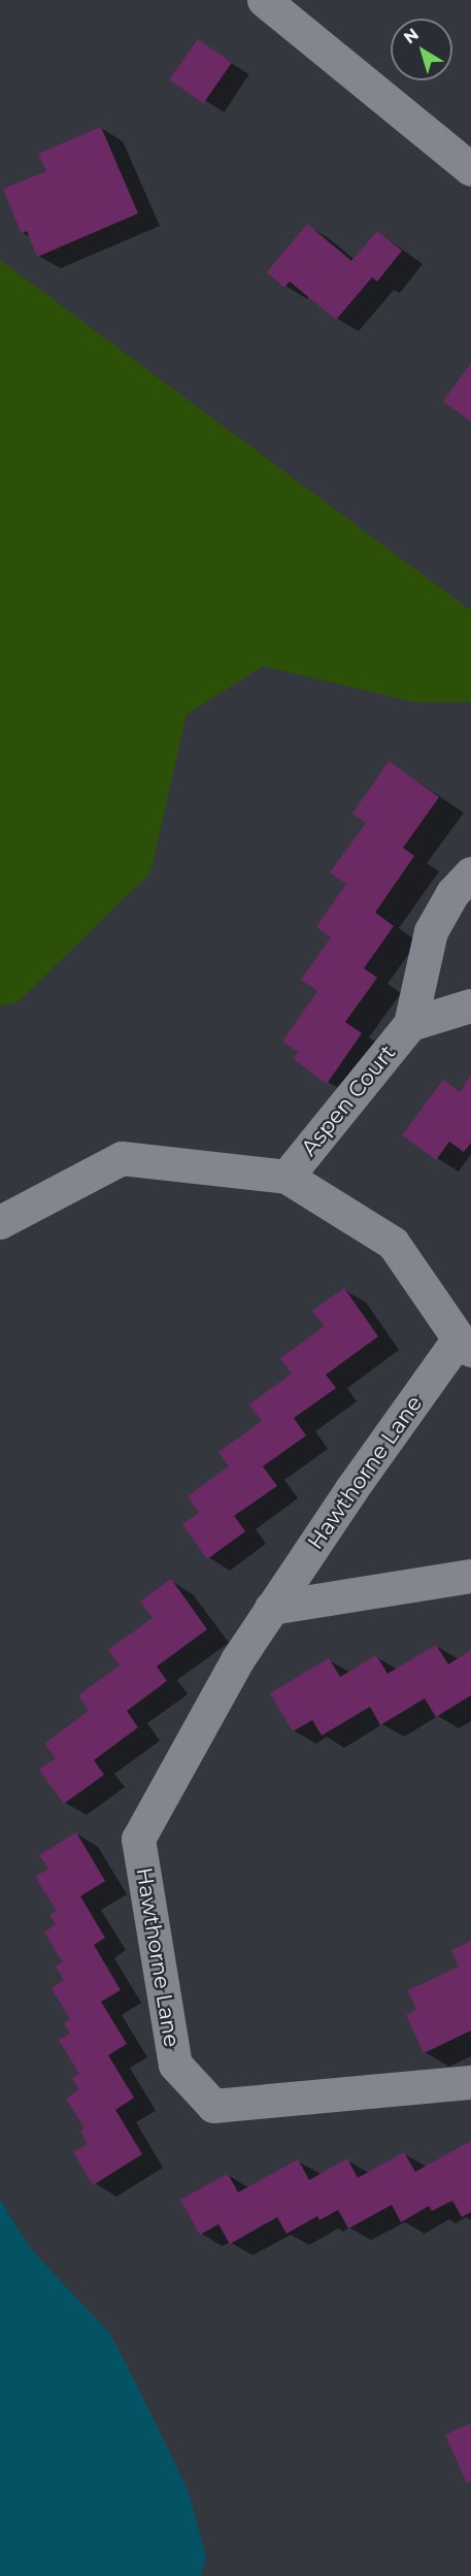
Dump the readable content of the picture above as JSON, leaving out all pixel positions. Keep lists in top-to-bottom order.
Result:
{
  "streets": {
    "street": ["Aspen Court", "Hawthorne Lane"]
  },
  "north": "top left"
}
